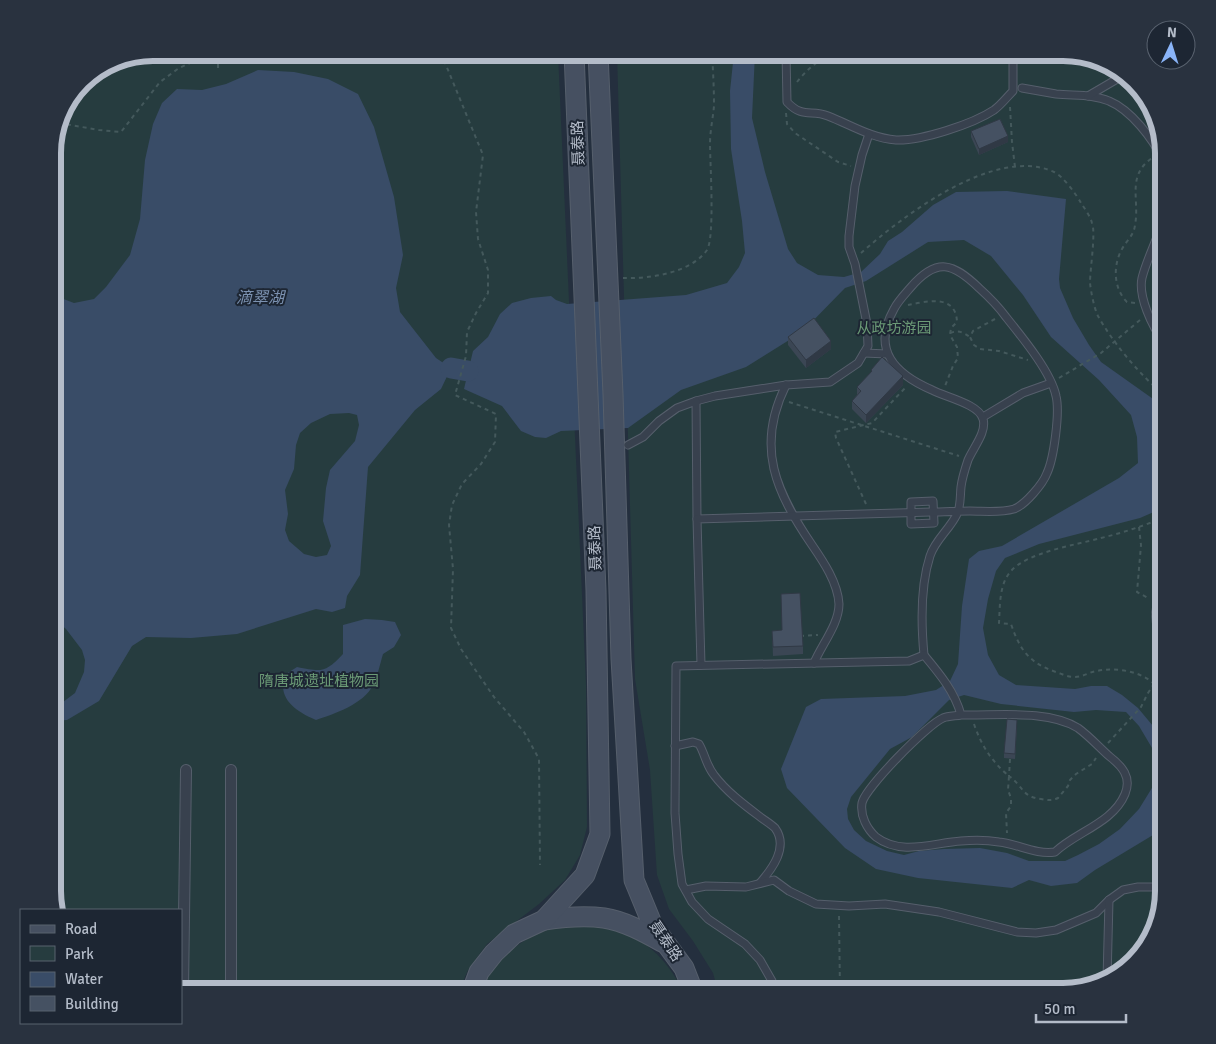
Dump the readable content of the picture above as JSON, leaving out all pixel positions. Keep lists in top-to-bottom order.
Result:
{
  "streets": {
    "main road": ["聂泰路"]
  },
  "water": ["滴翠湖"],
  "parks": ["从政坊游园", "隋唐城遗址植物园"],
  "legend": [
    "Road",
    "Park",
    "Water",
    "Building"
  ],
  "scale_bar": "50 m",
  "north": "top"
}
